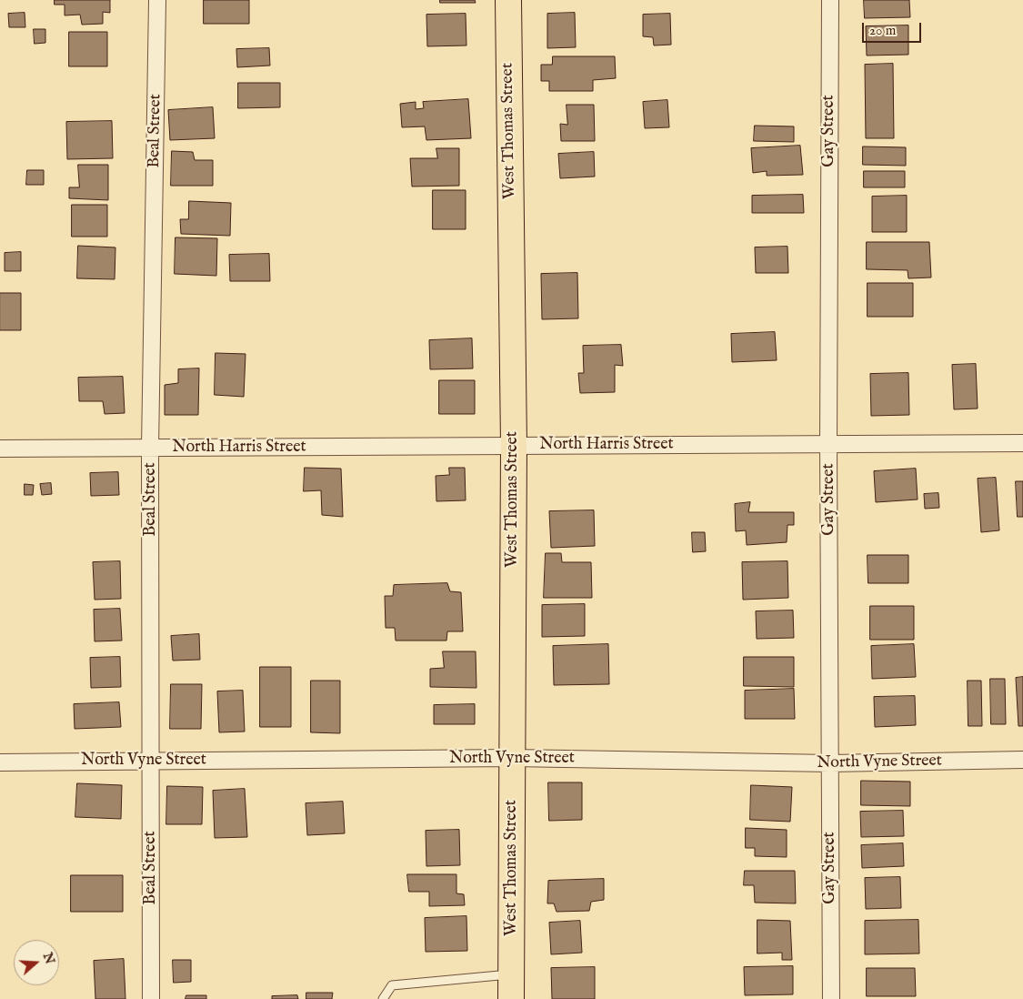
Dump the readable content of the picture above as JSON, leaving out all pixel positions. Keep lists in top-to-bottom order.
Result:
{
  "streets": {
    "main road": ["West Thomas Street"],
    "street": [
      "Beal Street",
      "Gay Street",
      "North Harris Street",
      "North Vyne Street"
    ]
  },
  "crossings": [
    ["Beal Street", "North Harris Street"],
    ["Beal Street", "North Vyne Street"],
    ["West Thomas Street", "North Harris Street"],
    ["West Thomas Street", "North Vyne Street"],
    ["Gay Street", "North Harris Street"],
    ["Gay Street", "North Vyne Street"]
  ],
  "scale_bar": "20 m",
  "north": "right"
}
